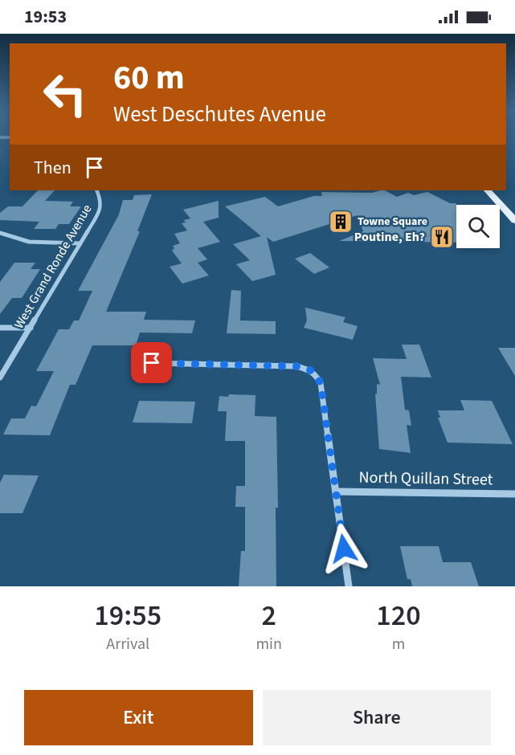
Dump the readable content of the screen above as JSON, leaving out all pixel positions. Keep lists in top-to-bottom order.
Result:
{
  "streets": {
    "street": ["West Grand Ronde Avenue", "North Quillan Street"]
  },
  "places": {
    "building": ["Towne Square"],
    "restaurant": ["Poutine, Eh?"]
  },
  "page": {
    "status": "19:53",
    "turn": ["60 m", "West Deschutes Avenue"],
    "then": "Then",
    "eta": [
      "19:55",
      "Arrival",
      "2",
      "min",
      "120",
      "m"
    ],
    "buttons": ["Exit", "Share"]
  }
}
